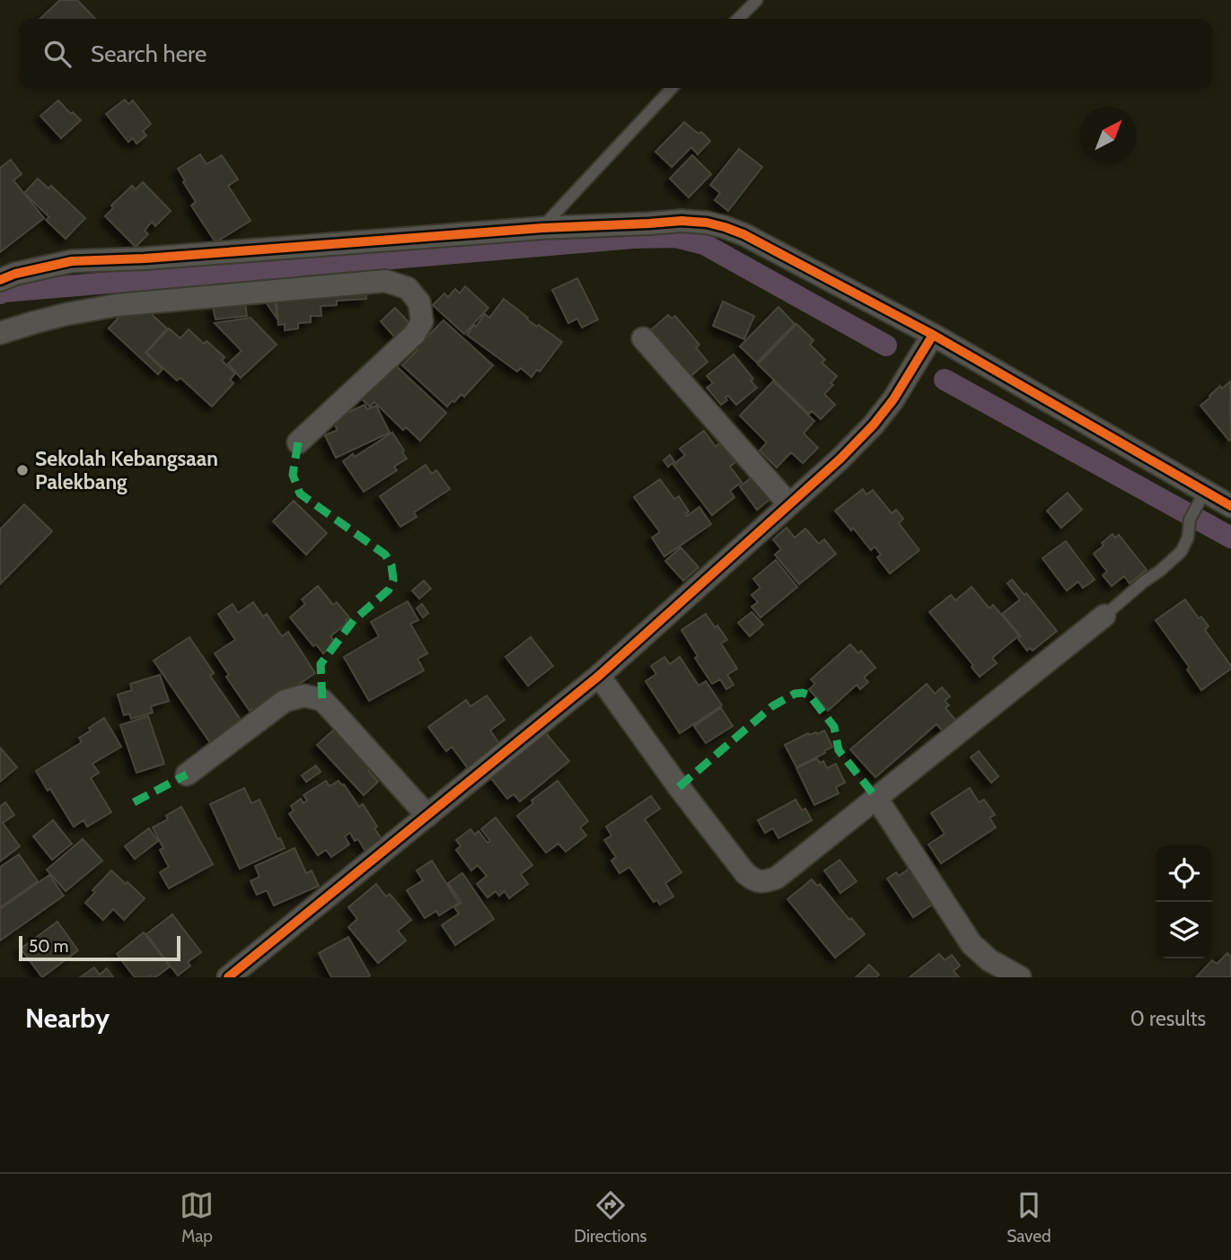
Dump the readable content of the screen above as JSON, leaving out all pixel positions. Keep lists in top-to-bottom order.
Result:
{
  "places": ["Sekolah Kebangsaan Palekbang"],
  "scale_bar": "50 m",
  "north": "top right",
  "page": {
    "search": "Search here",
    "scale": "50 m",
    "heading": ["Nearby", "0 results"],
    "nav": ["Map", "Directions", "Saved"]
  }
}
